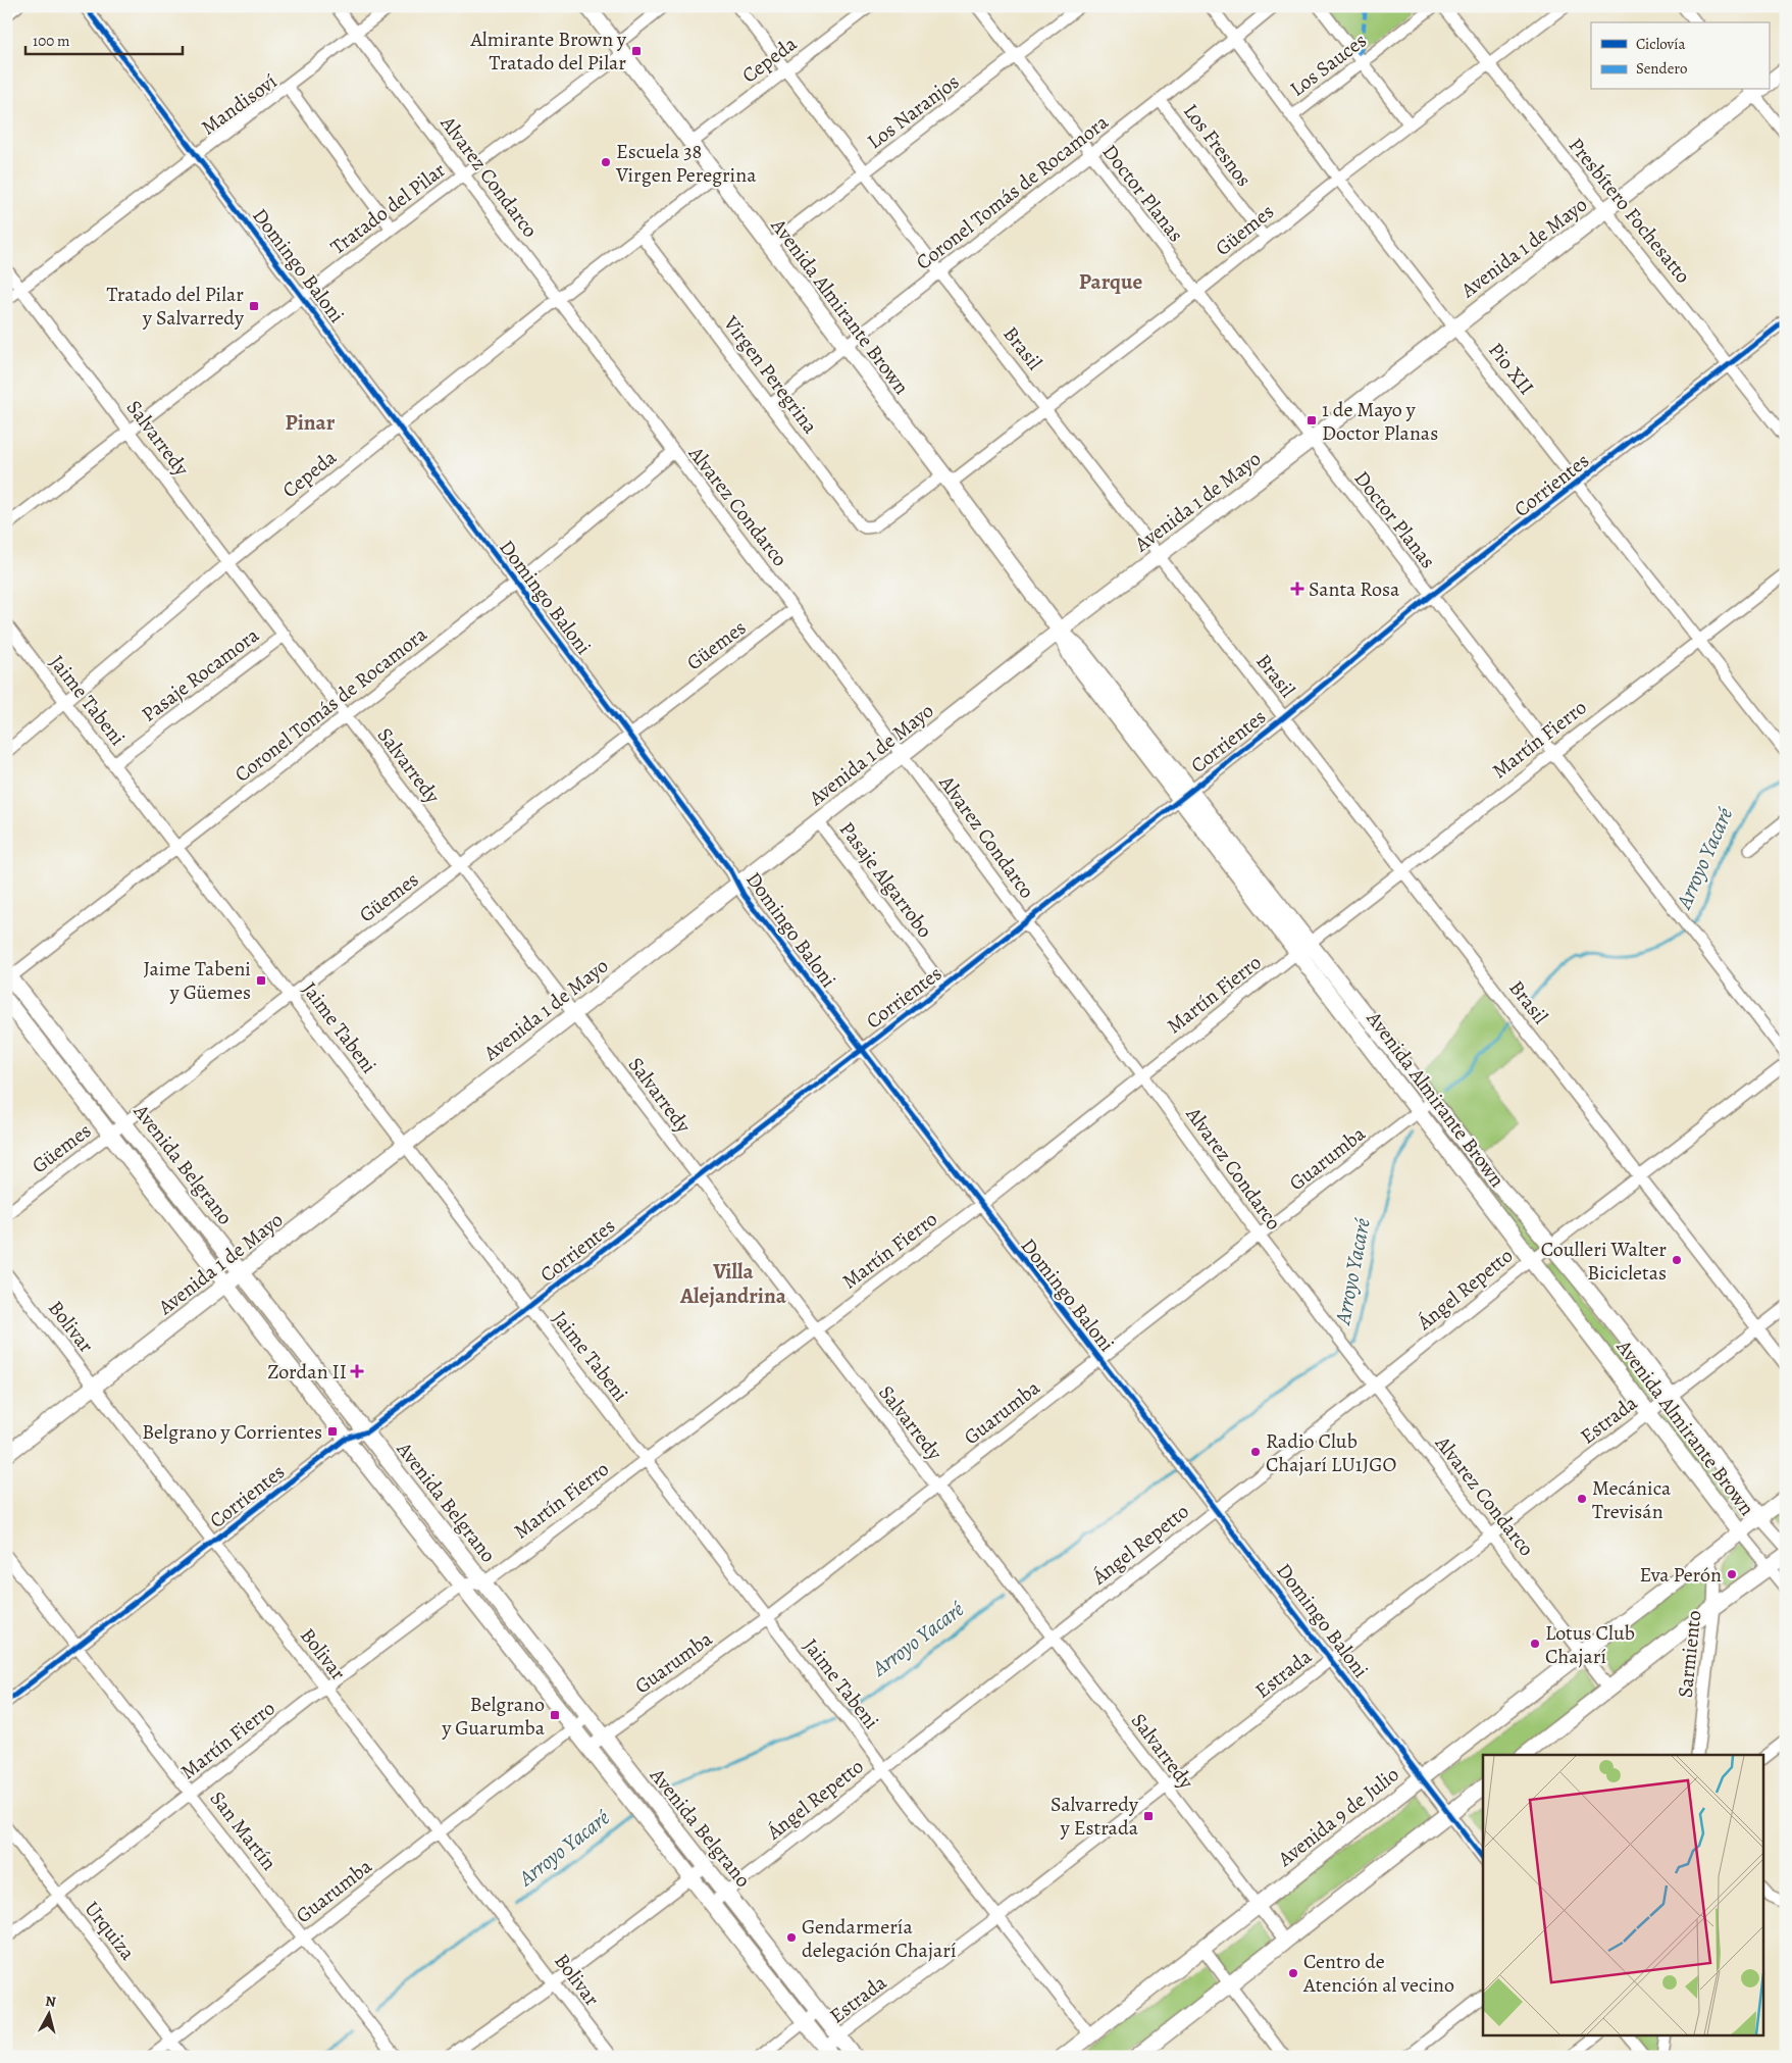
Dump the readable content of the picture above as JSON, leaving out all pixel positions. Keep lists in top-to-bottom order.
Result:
{
  "streets": {
    "main road": [
      "Avenida 1 de Mayo",
      "Avenida Almirante Brown",
      "Avenida Belgrano",
      "Avenida 9 de Julio"
    ],
    "street": [
      "Cepeda",
      "Los Sauces",
      "Mandisoví",
      "Los Naranjos",
      "Los Fresnos",
      "Alvarez Condarco",
      "Coronel Tomás de Rocamora",
      "Doctor Planas",
      "Tratado del Pilar",
      "Presbítero Fochesatto",
      "Güemes",
      "Domingo Baloni",
      "Brasil",
      "Pio XII",
      "Virgen Peregrina",
      "Salvarredy",
      "Corrientes",
      "Pasaje Rocamora",
      "Jaime Tabeni",
      "Martín Fierro",
      "Pasaje Algarrobo",
      "Guarumba",
      "Ángel Repetto",
      "Bolivar",
      "Estrada",
      "Sarmiento",
      "San Martín",
      "Urquiza"
    ]
  },
  "crossings": [
    ["Cepeda", "Alvarez Condarco"],
    ["Cepeda", "Domingo Baloni"],
    ["Cepeda", "Avenida Almirante Brown"],
    ["Cepeda", "Brasil"],
    ["Cepeda", "Virgen Peregrina"],
    ["Cepeda", "Salvarredy"],
    ["Cepeda", "Jaime Tabeni"],
    ["Los Sauces", "Pio XII"],
    ["Mandisoví", "Alvarez Condarco"],
    ["Mandisoví", "Domingo Baloni"],
    ["Mandisoví", "Salvarredy"],
    ["Los Naranjos", "Doctor Planas"],
    ["Los Naranjos", "Avenida Almirante Brown"],
    ["Los Naranjos", "Brasil"],
    ["Los Fresnos", "Coronel Tomás de Rocamora"],
    ["Los Fresnos", "Güemes"],
    ["Alvarez Condarco", "Coronel Tomás de Rocamora"],
    ["Alvarez Condarco", "Tratado del Pilar"],
    ["Alvarez Condarco", "Güemes"],
    ["Alvarez Condarco", "Avenida 1 de Mayo"],
    ["Alvarez Condarco", "Corrientes"],
    ["Alvarez Condarco", "Martín Fierro"],
    ["Alvarez Condarco", "Guarumba"],
    ["Alvarez Condarco", "Ángel Repetto"],
    ["Alvarez Condarco", "Estrada"],
    ["Alvarez Condarco", "Avenida 9 de Julio"],
    ["Coronel Tomás de Rocamora", "Doctor Planas"],
    ["Coronel Tomás de Rocamora", "Domingo Baloni"],
    ["Coronel Tomás de Rocamora", "Avenida Almirante Brown"],
    ["Coronel Tomás de Rocamora", "Brasil"],
    ["Coronel Tomás de Rocamora", "Pio XII"],
    ["Coronel Tomás de Rocamora", "Virgen Peregrina"],
    ["Coronel Tomás de Rocamora", "Salvarredy"],
    ["Coronel Tomás de Rocamora", "Jaime Tabeni"],
    ["Coronel Tomás de Rocamora", "Avenida Belgrano"],
    ["Doctor Planas", "Güemes"],
    ["Doctor Planas", "Avenida 1 de Mayo"],
    ["Doctor Planas", "Corrientes"],
    ["Doctor Planas", "Martín Fierro"],
    ["Tratado del Pilar", "Domingo Baloni"],
    ["Tratado del Pilar", "Avenida Almirante Brown"],
    ["Tratado del Pilar", "Salvarredy"],
    ["Presbítero Fochesatto", "Güemes"],
    ["Presbítero Fochesatto", "Avenida 1 de Mayo"],
    ["Presbítero Fochesatto", "Corrientes"],
    ["Güemes", "Domingo Baloni"],
    ["Güemes", "Avenida Almirante Brown"],
    ["Güemes", "Brasil"],
    ["Güemes", "Pio XII"],
    ["Güemes", "Virgen Peregrina"],
    ["Güemes", "Salvarredy"],
    ["Güemes", "Jaime Tabeni"],
    ["Güemes", "Avenida Belgrano"],
    ["Avenida 1 de Mayo", "Domingo Baloni"],
    ["Avenida 1 de Mayo", "Avenida Almirante Brown"],
    ["Avenida 1 de Mayo", "Brasil"],
    ["Avenida 1 de Mayo", "Pio XII"],
    ["Avenida 1 de Mayo", "Salvarredy"],
    ["Avenida 1 de Mayo", "Jaime Tabeni"],
    ["Avenida 1 de Mayo", "Pasaje Algarrobo"],
    ["Avenida 1 de Mayo", "Avenida Belgrano"],
    ["Avenida 1 de Mayo", "Bolivar"],
    ["Domingo Baloni", "Corrientes"],
    ["Domingo Baloni", "Martín Fierro"],
    ["Domingo Baloni", "Guarumba"],
    ["Domingo Baloni", "Ángel Repetto"],
    ["Domingo Baloni", "Estrada"],
    ["Domingo Baloni", "Avenida 9 de Julio"],
    ["Avenida Almirante Brown", "Corrientes"],
    ["Avenida Almirante Brown", "Martín Fierro"],
    ["Avenida Almirante Brown", "Guarumba"],
    ["Avenida Almirante Brown", "Ángel Repetto"],
    ["Avenida Almirante Brown", "Estrada"],
    ["Avenida Almirante Brown", "Avenida 9 de Julio"],
    ["Brasil", "Corrientes"],
    ["Brasil", "Martín Fierro"],
    ["Brasil", "Ángel Repetto"],
    ["Brasil", "Estrada"],
    ["Pio XII", "Corrientes"],
    ["Pio XII", "Martín Fierro"],
    ["Salvarredy", "Corrientes"],
    ["Salvarredy", "Pasaje Rocamora"],
    ["Salvarredy", "Martín Fierro"],
    ["Salvarredy", "Guarumba"],
    ["Salvarredy", "Ángel Repetto"],
    ["Salvarredy", "Estrada"],
    ["Salvarredy", "Avenida 9 de Julio"],
    ["Corrientes", "Jaime Tabeni"],
    ["Corrientes", "Pasaje Algarrobo"],
    ["Corrientes", "Avenida Belgrano"],
    ["Corrientes", "Bolivar"],
    ["Corrientes", "San Martín"],
    ["Pasaje Rocamora", "Jaime Tabeni"],
    ["Jaime Tabeni", "Martín Fierro"],
    ["Jaime Tabeni", "Guarumba"],
    ["Jaime Tabeni", "Ángel Repetto"],
    ["Jaime Tabeni", "Estrada"],
    ["Jaime Tabeni", "Avenida 9 de Julio"],
    ["Martín Fierro", "Avenida Belgrano"],
    ["Martín Fierro", "Bolivar"],
    ["Martín Fierro", "San Martín"],
    ["Martín Fierro", "Urquiza"],
    ["Guarumba", "Avenida Belgrano"],
    ["Guarumba", "Bolivar"],
    ["Guarumba", "San Martín"],
    ["Guarumba", "Urquiza"],
    ["Avenida Belgrano", "Ángel Repetto"],
    ["Avenida Belgrano", "Estrada"],
    ["Sarmiento", "Avenida 9 de Julio"]
  ],
  "districts": ["Parque", "Pinar", "Villa Alejandrina"],
  "water": ["Arroyo Yacaré"],
  "places": {
    "transit": [
      "Almirante Brown y Tratado del Pilar",
      "Tratado del Pilar y Salvarredy",
      "1 de Mayo y Doctor Planas",
      "Jaime Tabeni y Güemes",
      "Belgrano y Corrientes",
      "Belgrano y Guarumba",
      "Salvarredy y Estrada"
    ],
    "other": [
      "Escuela 38 Virgen Peregrina",
      "Coulleri Walter Bicicletas",
      "Radio Club Chajarí LU1JGO",
      "Mecánica Trevisán",
      "Eva Perón",
      "Lotus Club Chajarí",
      "Gendarmería delegación Chajarí",
      "Centro de Atención al vecino"
    ],
    "health": ["Santa Rosa", "Zordan II"]
  },
  "legend": ["Ciclovía", "Sendero"],
  "scale_bar": "100 m",
  "north": "top"
}
